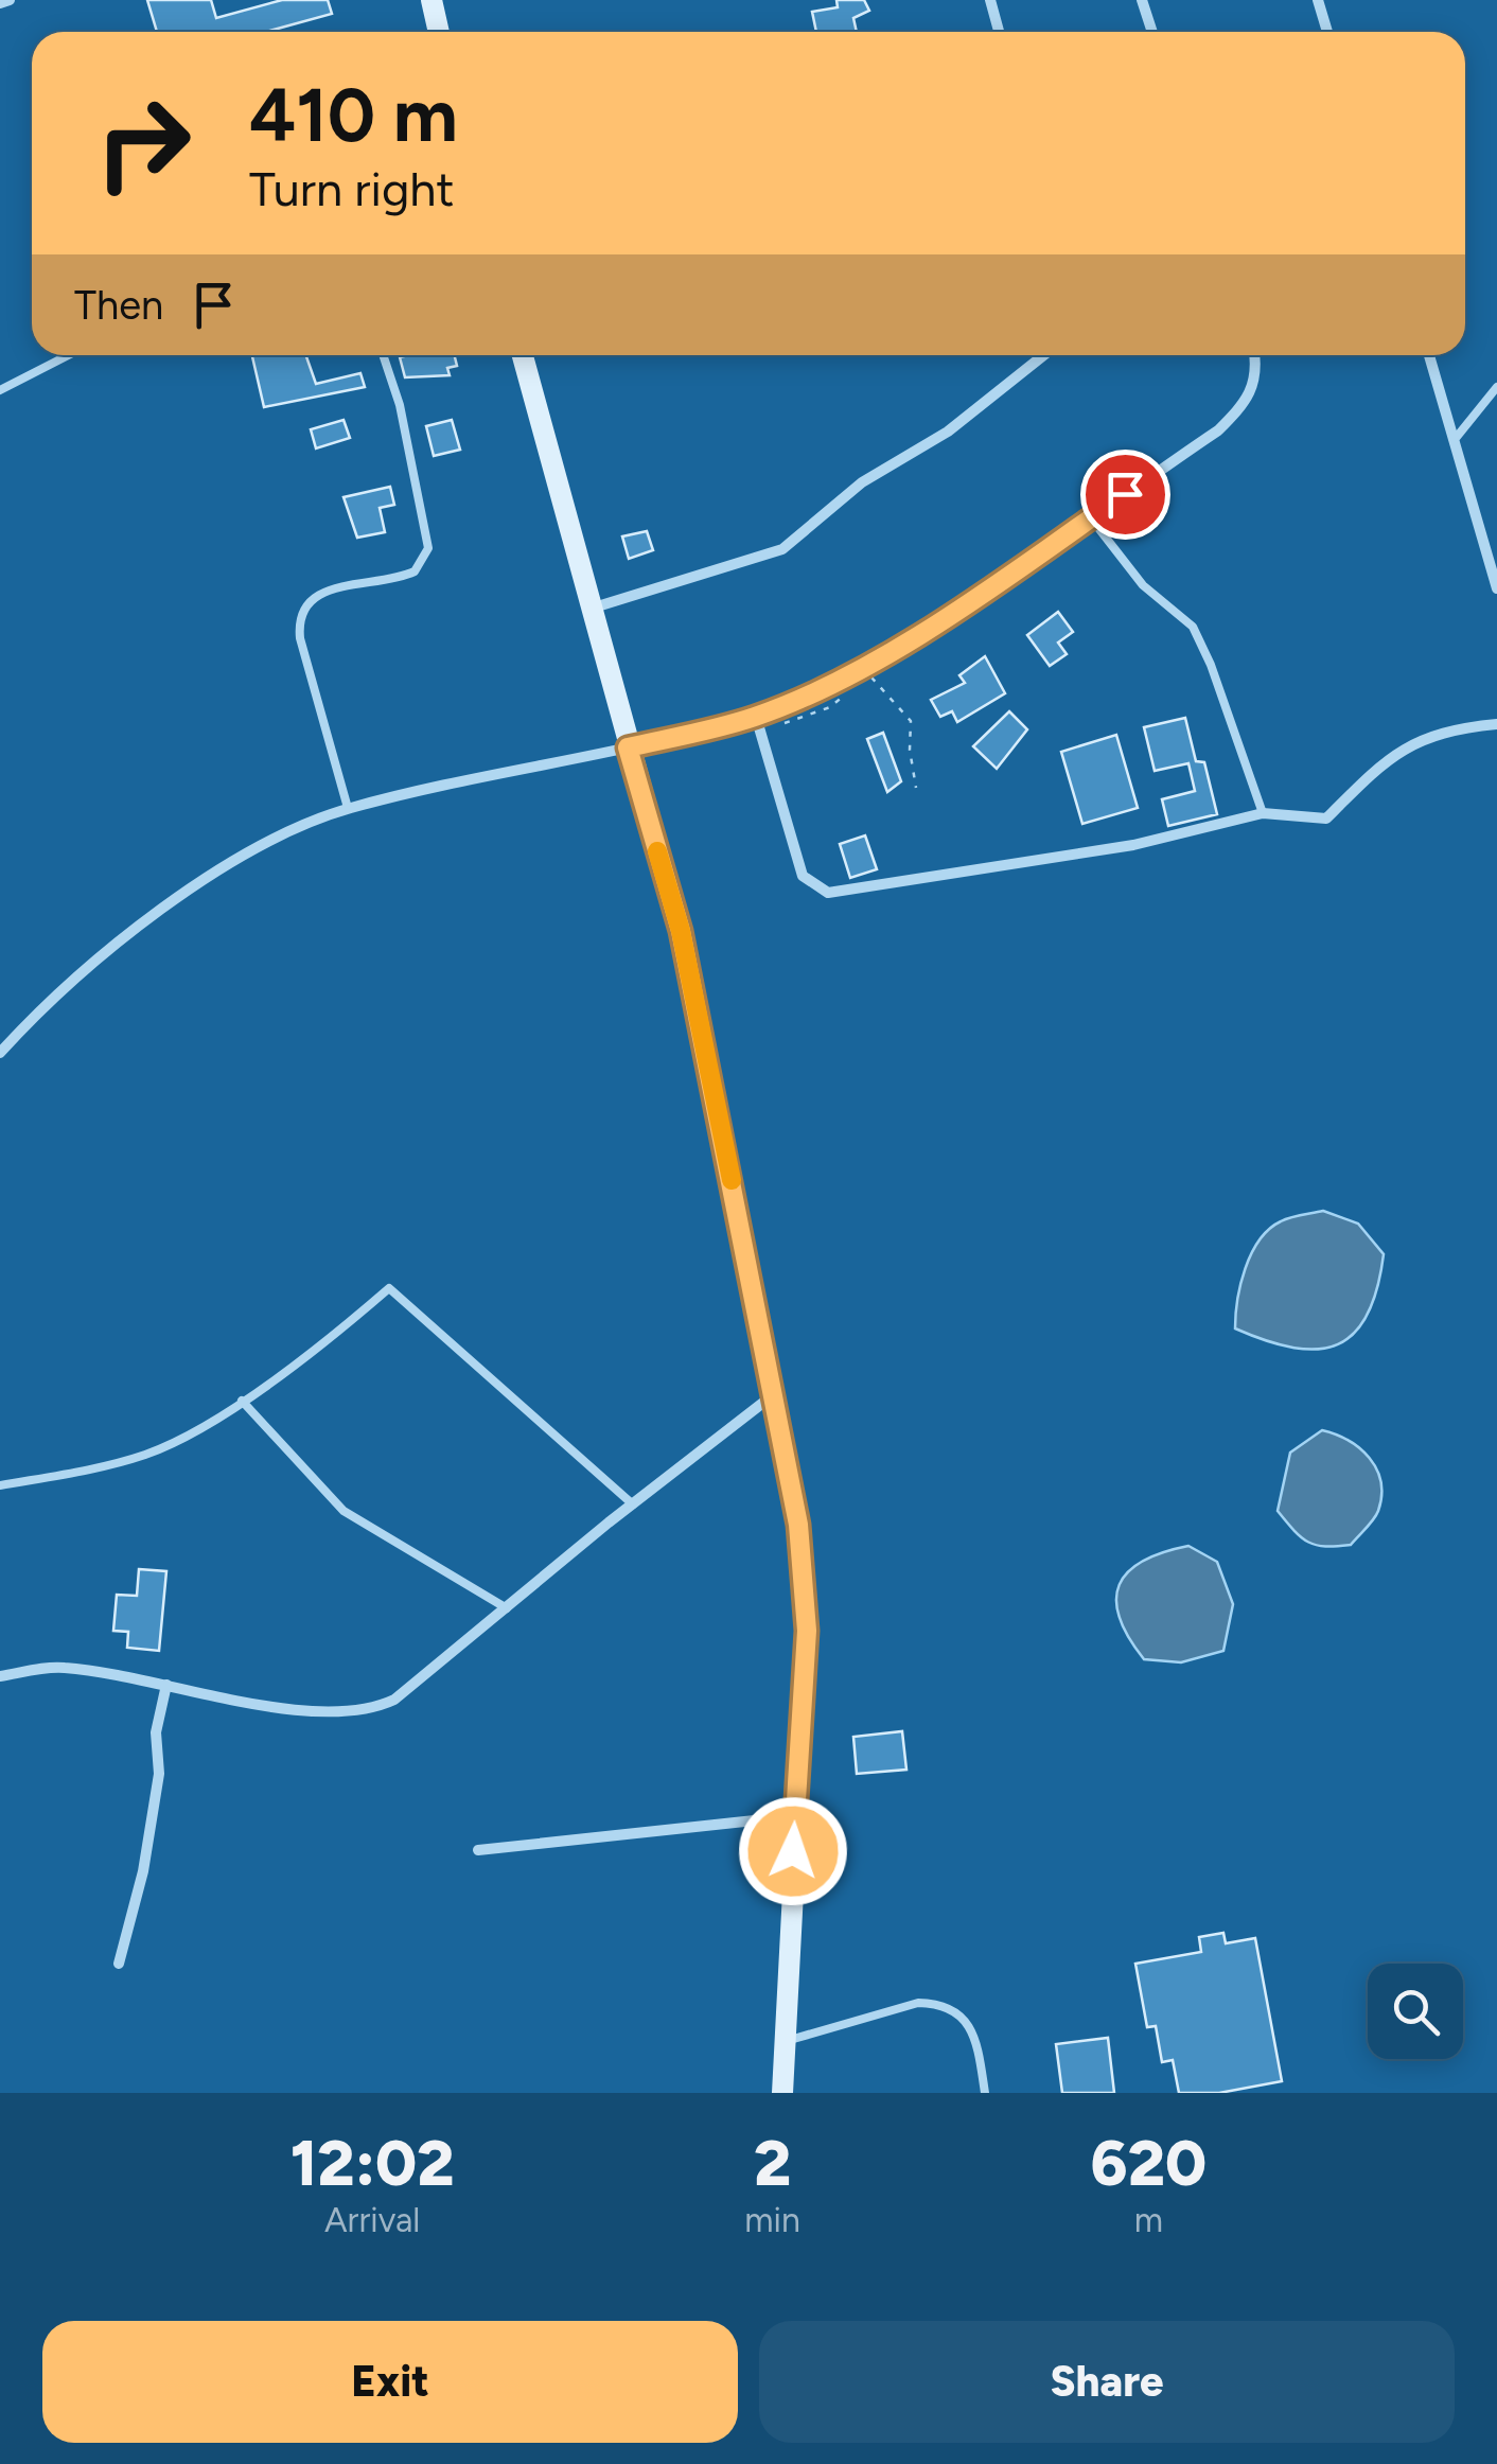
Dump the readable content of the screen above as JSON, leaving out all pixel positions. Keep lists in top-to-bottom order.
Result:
{
  "page": {
    "turn": ["410 m", "Turn right"],
    "then": "Then",
    "eta": [
      "12:02",
      "Arrival",
      "2",
      "min",
      "620",
      "m"
    ],
    "buttons": ["Exit", "Share"]
  }
}
